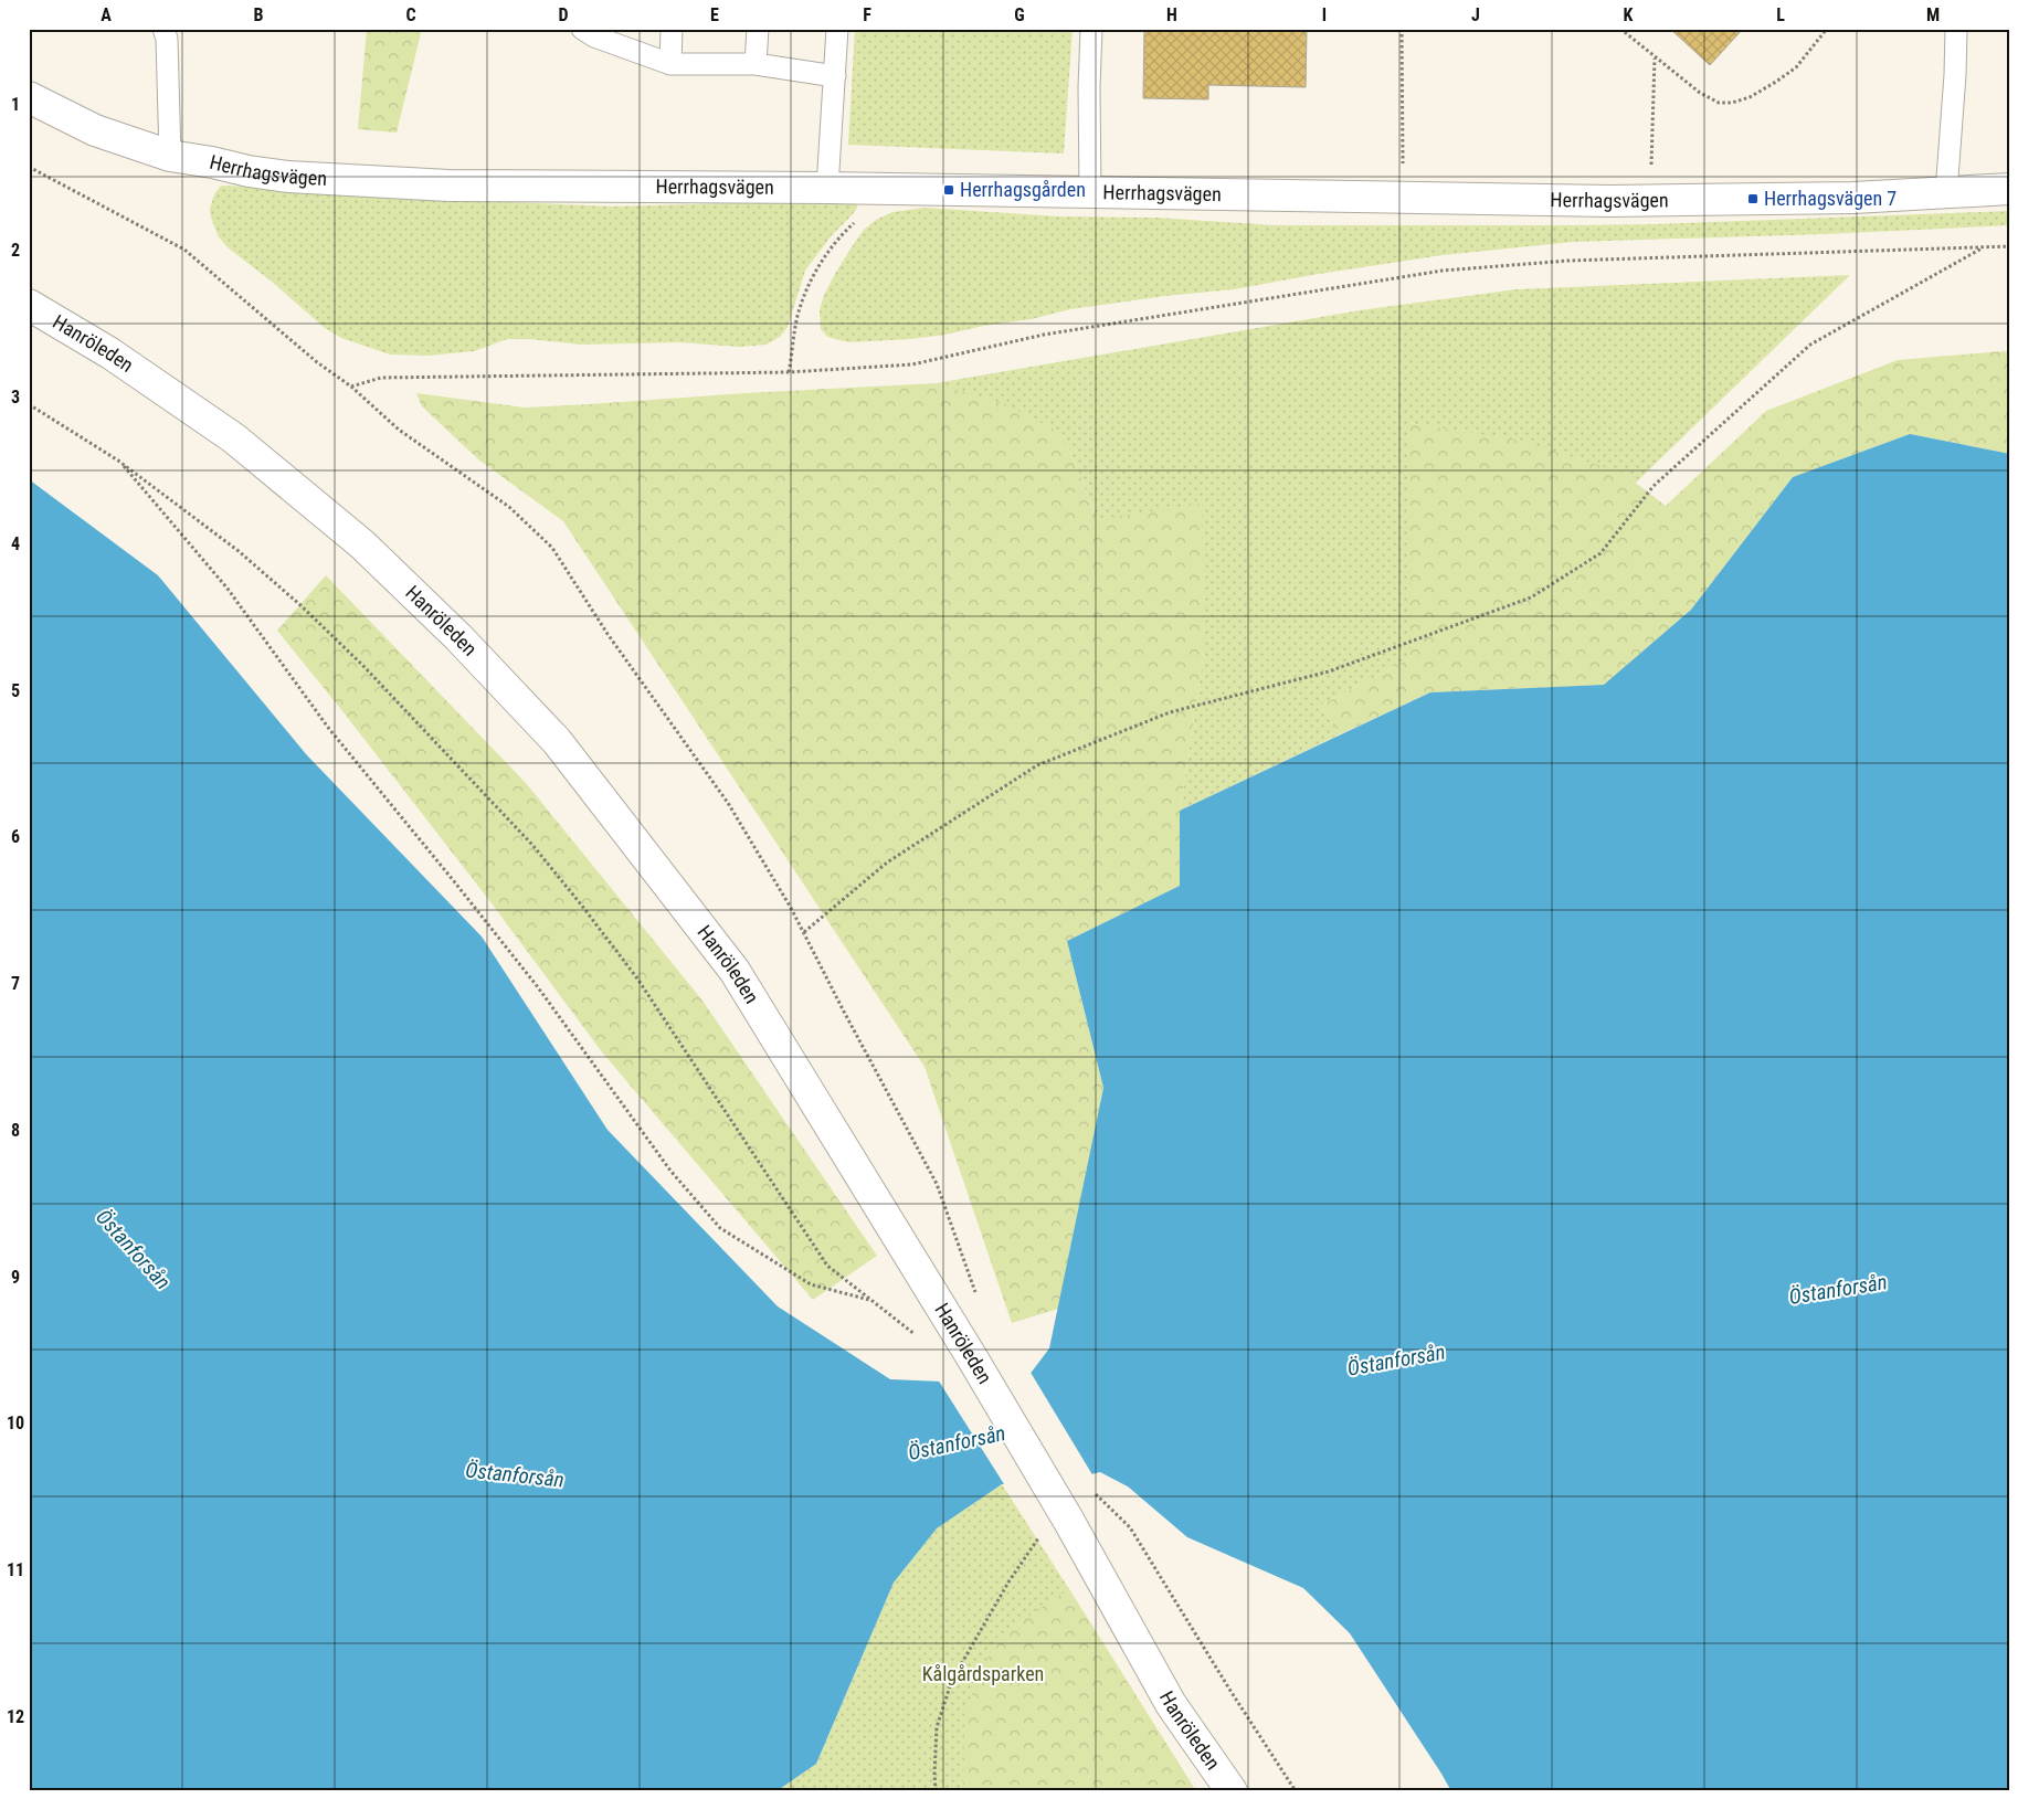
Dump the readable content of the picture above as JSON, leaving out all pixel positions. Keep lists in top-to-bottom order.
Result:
{
  "streets": {
    "main road": ["Herrhagsvägen", "Hanröleden"]
  },
  "water": ["Östanforsån"],
  "parks": ["Kålgårdsparken"],
  "places": {
    "transit": ["Herrhagsgården", "Herrhagsvägen 7"]
  },
  "grid": {
    "columns": [
      "A",
      "B",
      "C",
      "D",
      "E",
      "F",
      "G",
      "H",
      "I",
      "J",
      "K",
      "L",
      "M"
    ],
    "rows": [
      "1",
      "2",
      "3",
      "4",
      "5",
      "6",
      "7",
      "8",
      "9",
      "10",
      "11",
      "12"
    ]
  }
}
